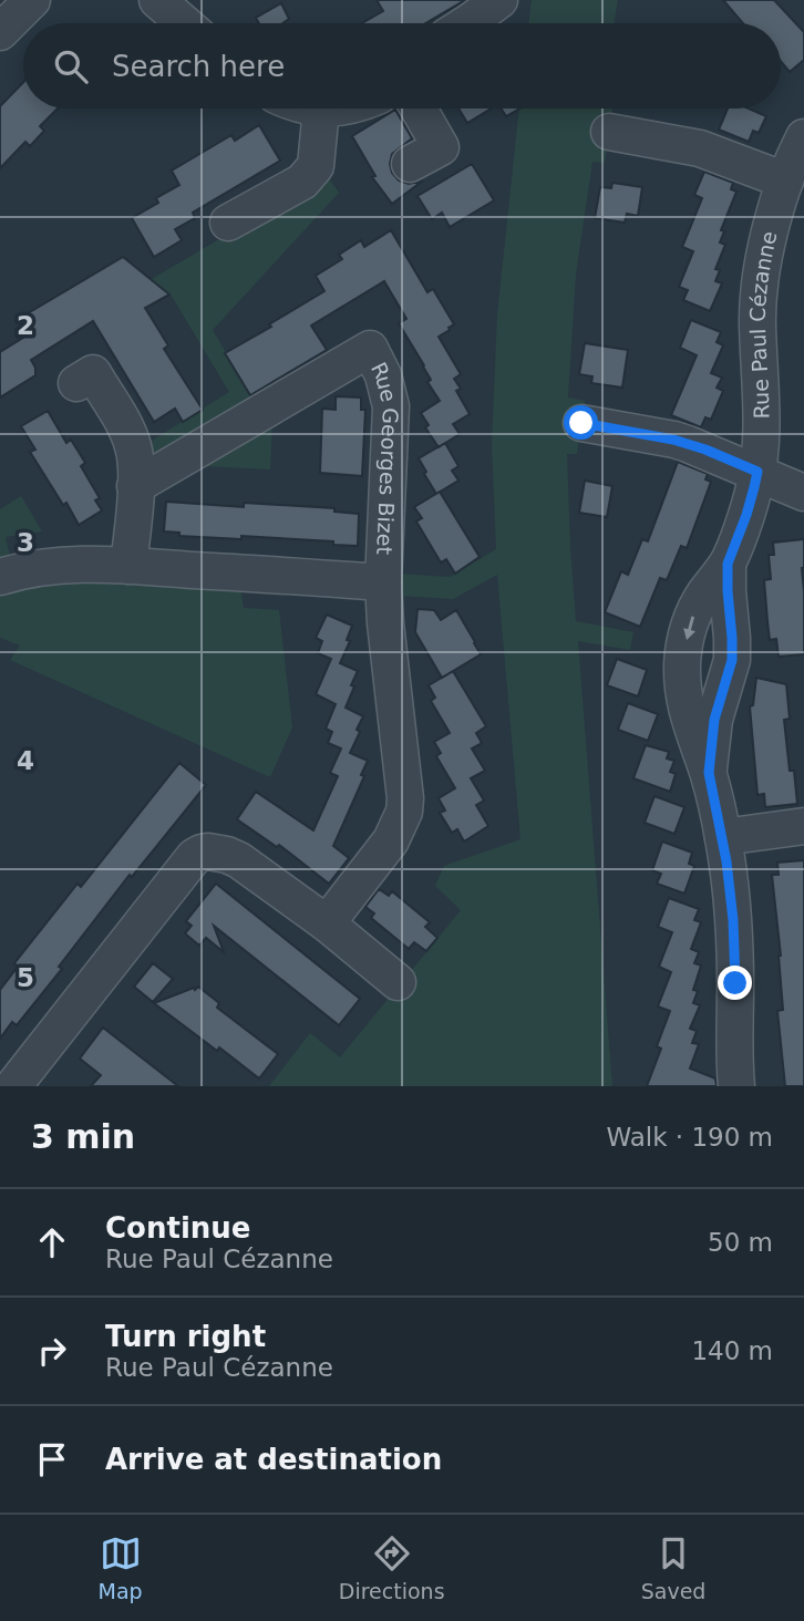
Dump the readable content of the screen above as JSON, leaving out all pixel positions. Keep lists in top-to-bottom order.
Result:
{
  "streets": {
    "street": ["Rue Paul Cézanne", "Rue Georges Bizet"]
  },
  "page": {
    "search": "Search here",
    "heading": ["3 min", "Walk · 190 m"],
    "list": [
      ["Continue", "Rue Paul Cézanne", "50 m"],
      ["Turn right", "Rue Paul Cézanne", "140 m"],
      "Arrive at destination"
    ],
    "nav": ["Map", "Directions", "Saved"]
  },
  "grid": {
    "rows": [
      "2",
      "3",
      "4",
      "5"
    ]
  }
}
